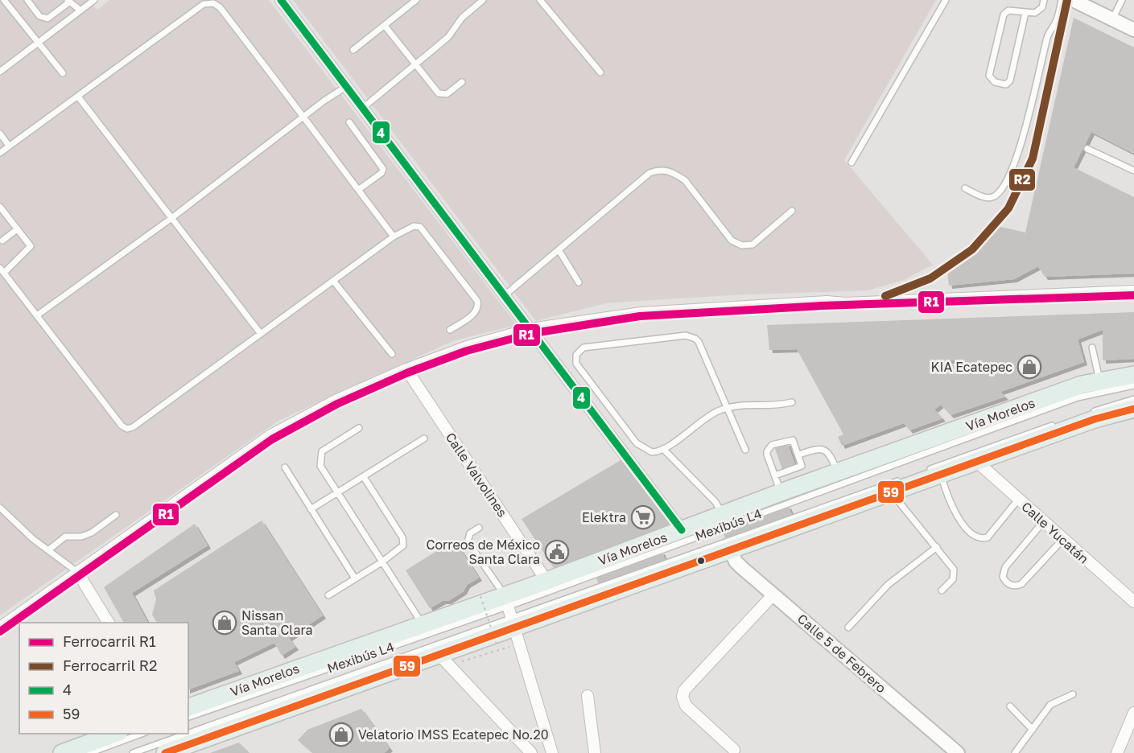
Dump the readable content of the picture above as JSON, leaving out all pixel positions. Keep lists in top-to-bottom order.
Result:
{
  "streets": {
    "main road": ["Vía Morelos"],
    "street": ["Calle Valvolines", "Calle Yucatán", "Calle 5 de Febrero"],
    "lane": ["Mexibús L4"]
  },
  "crossings": [
    ["Vía Morelos", "Calle Valvolines"],
    ["Vía Morelos", "Mexibús L4"]
  ],
  "places": {
    "shop": ["KIA Ecatepec", "Nissan Santa Clara", "Velatorio IMSS Ecatepec No.20"],
    "supermarket": ["Elektra"],
    "public building": ["Correos de México Santa Clara"]
  },
  "lines": [
    "rail line R2",
    "transit line 4",
    "rail line R1",
    "transit line 59"
  ],
  "legend": [
    "Ferrocarril R1",
    "Ferrocarril R2",
    "4",
    "59"
  ]
}
